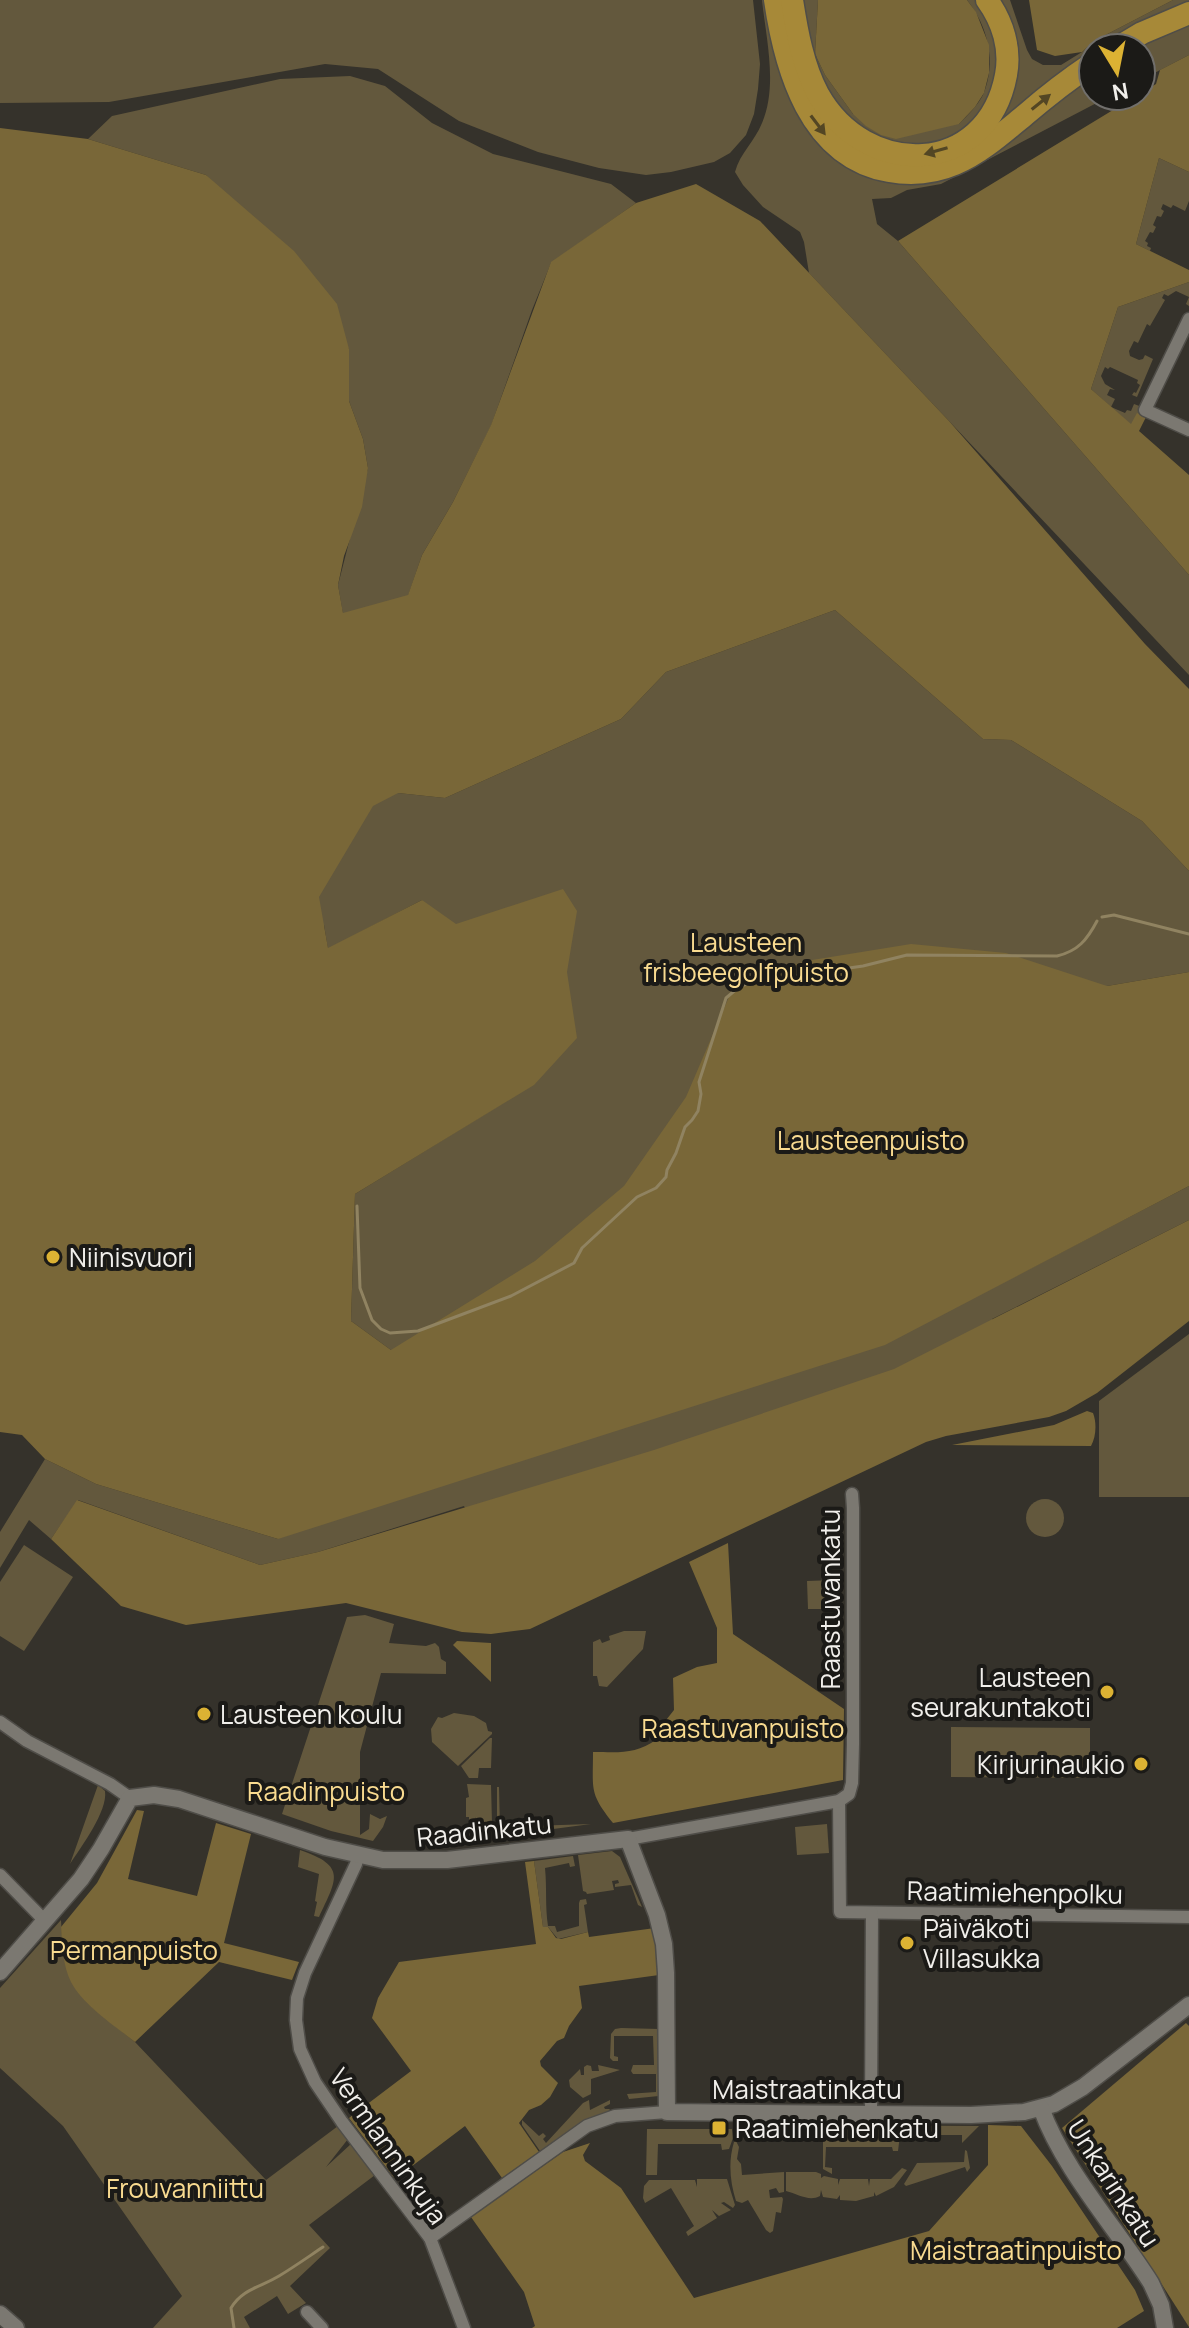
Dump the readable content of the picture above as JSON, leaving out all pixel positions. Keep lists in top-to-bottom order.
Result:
{
  "streets": {
    "street": [
      "Raastuvankatu",
      "Raadinkatu",
      "Raatimiehenpolku",
      "Maistraatinkatu",
      "Vermlanninkuja",
      "Unkarinkatu"
    ]
  },
  "crossings": [
    ["Raastuvankatu", "Raadinkatu"],
    ["Raastuvankatu", "Raatimiehenpolku"],
    ["Raadinkatu", "Vermlanninkuja"],
    ["Maistraatinkatu", "Vermlanninkuja"],
    ["Maistraatinkatu", "Unkarinkatu"]
  ],
  "parks": [
    "Lausteen frisbeegolfpuisto",
    "Lausteenpuisto",
    "Raastuvanpuisto",
    "Raadinpuisto",
    "Permanpuisto",
    "Frouvanniittu",
    "Maistraatinpuisto"
  ],
  "places": {
    "other": [
      "Niinisvuori",
      "Lausteen seurakuntakoti",
      "Lausteen koulu",
      "Kirjurinaukio",
      "Päiväkoti Villasukka"
    ],
    "transit": ["Raatimiehenkatu"]
  },
  "north": "bottom"
}
